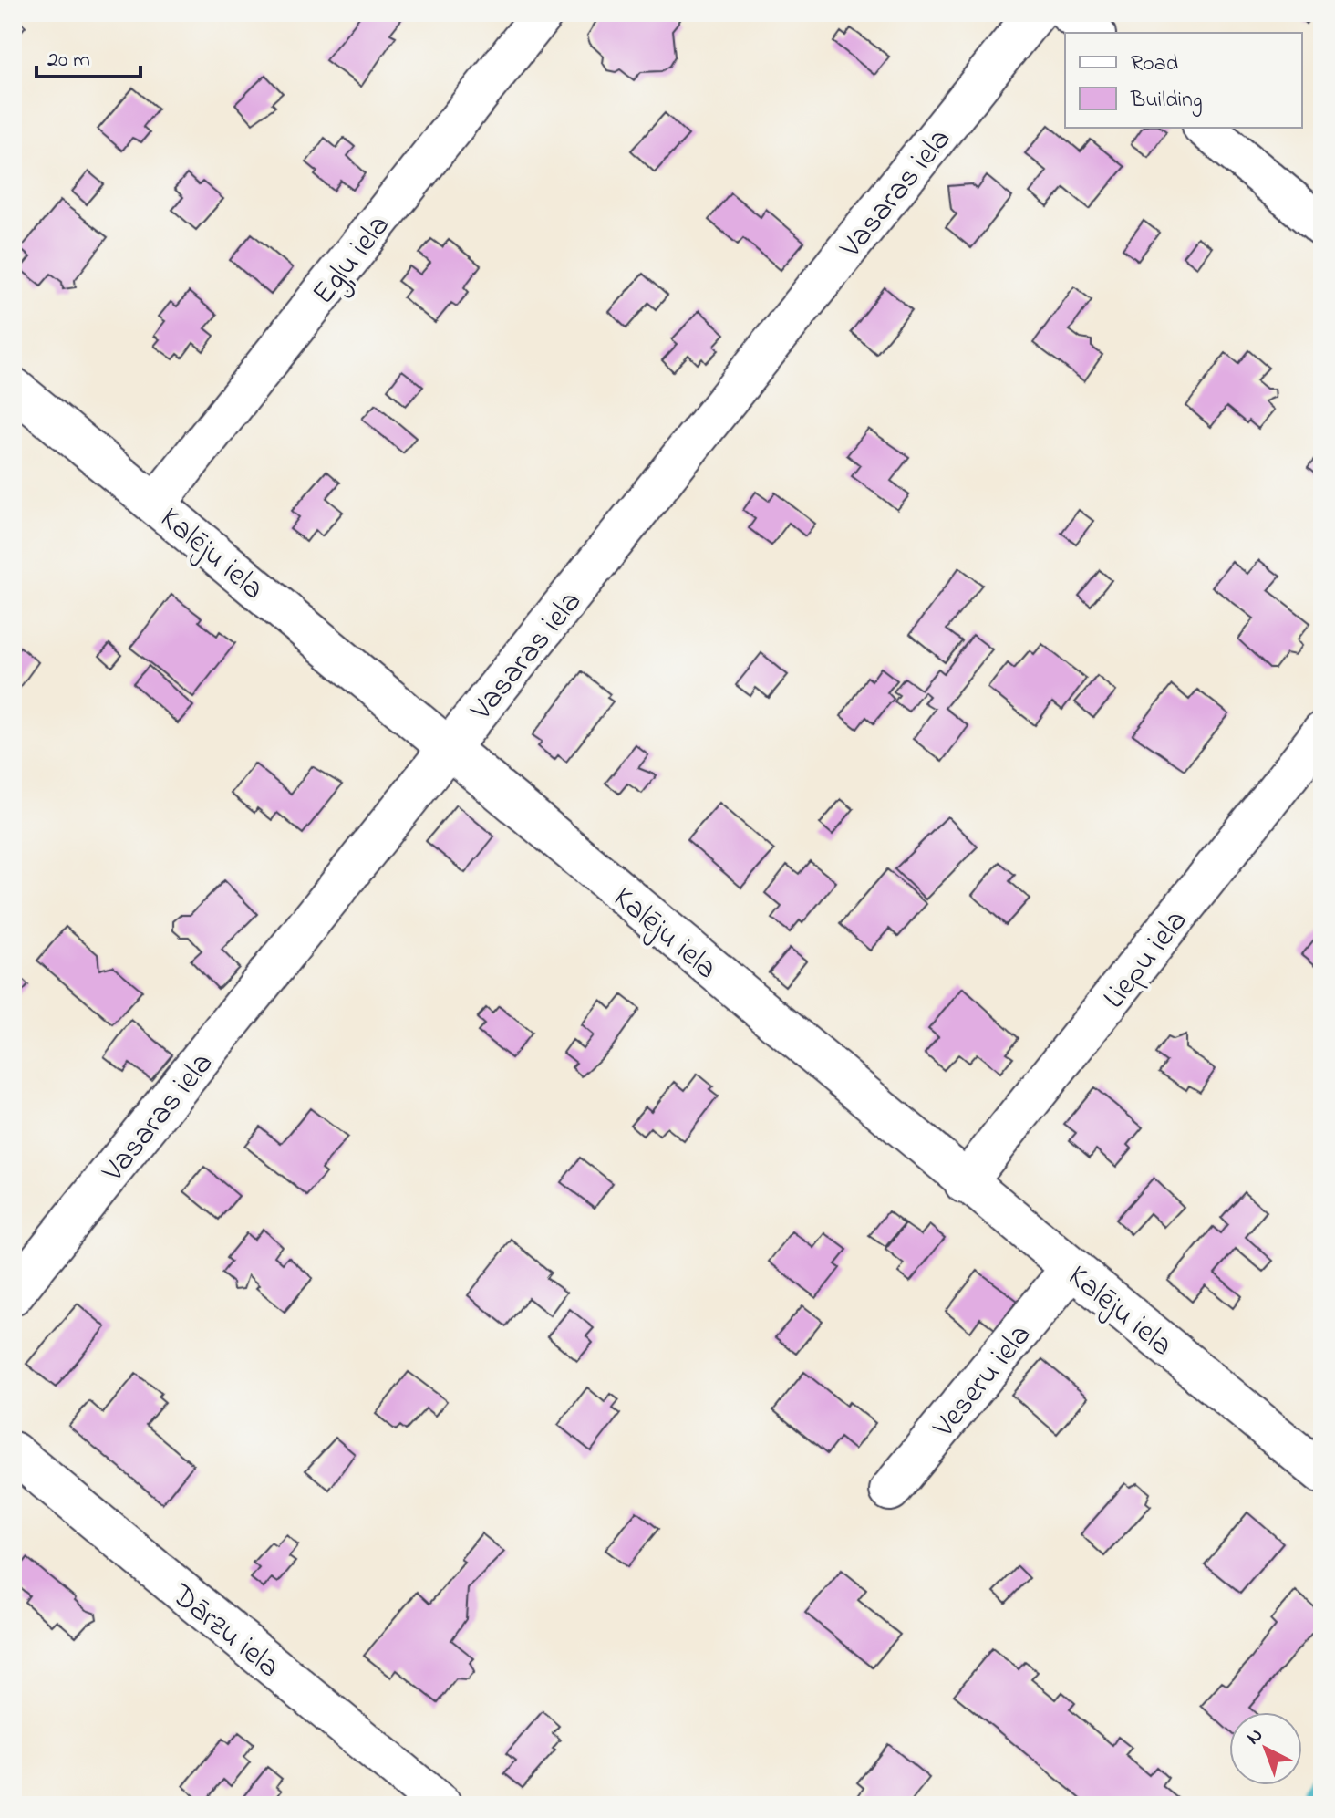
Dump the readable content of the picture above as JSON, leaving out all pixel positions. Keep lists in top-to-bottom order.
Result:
{
  "streets": {
    "street": [
      "Vasaras iela",
      "Egļu iela",
      "Kalēju iela",
      "Liepu iela",
      "Veseru iela",
      "Dārzu iela"
    ]
  },
  "crossings": [
    ["Vasaras iela", "Kalēju iela"],
    ["Egļu iela", "Kalēju iela"],
    ["Kalēju iela", "Liepu iela"],
    ["Kalēju iela", "Veseru iela"]
  ],
  "legend": ["Road", "Building"],
  "scale_bar": "20 m",
  "north": "top left"
}
